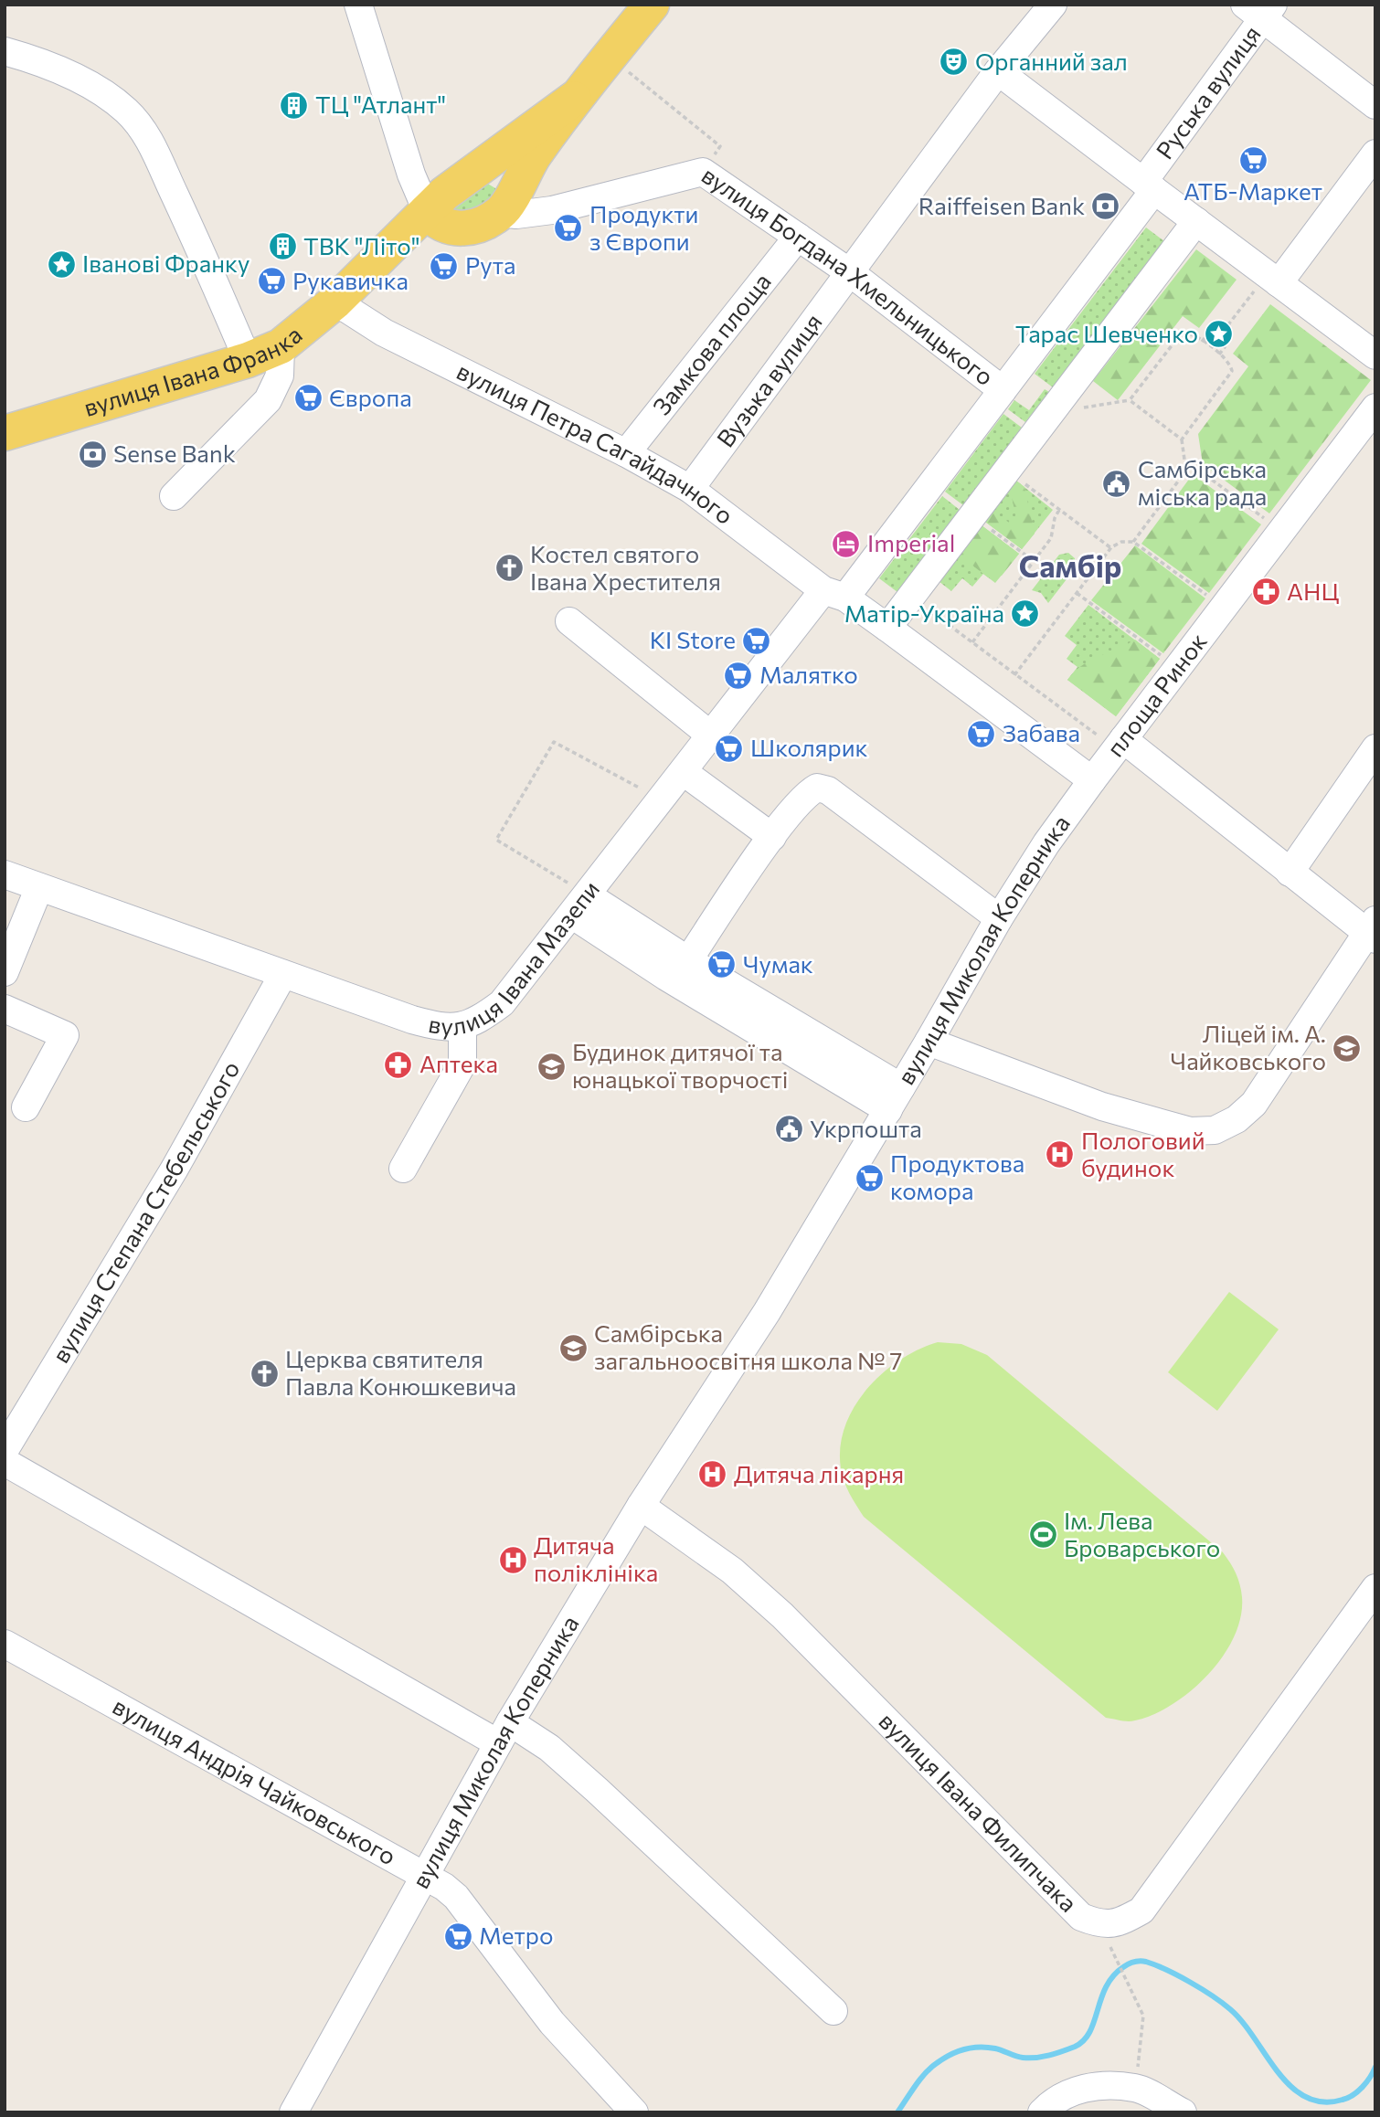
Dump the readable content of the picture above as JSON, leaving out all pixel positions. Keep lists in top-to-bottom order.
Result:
{
  "streets": {
    "main road": ["вулиця Івана Франка"],
    "street": [
      "Руська вулиця",
      "вулиця Богдана Хмельницького",
      "Замкова площа",
      "Вузька вулиця",
      "вулиця Петра Сагайдачного",
      "площа Ринок",
      "вулиця Івана Мазепи",
      "вулиця Миколая Коперника",
      "вулиця Степана Стебельського",
      "вулиця Андрія Чайковського",
      "вулиця Івана Филипчака"
    ]
  },
  "crossings": [
    ["вулиця Богдана Хмельницького", "Замкова площа"],
    ["вулиця Богдана Хмельницького", "вулиця Івана Франка"],
    ["вулиця Богдана Хмельницького", "Вузька вулиця"],
    ["Замкова площа", "вулиця Петра Сагайдачного"],
    ["вулиця Івана Франка", "вулиця Петра Сагайдачного"],
    ["Вузька вулиця", "вулиця Петра Сагайдачного"],
    ["вулиця Петра Сагайдачного", "площа Ринок"],
    ["вулиця Петра Сагайдачного", "вулиця Івана Мазепи"],
    ["площа Ринок", "вулиця Івана Мазепи"],
    ["площа Ринок", "вулиця Миколая Коперника"],
    ["вулиця Івана Мазепи", "вулиця Степана Стебельського"],
    ["вулиця Миколая Коперника", "вулиця Андрія Чайковського"],
    ["вулиця Миколая Коперника", "вулиця Івана Филипчака"]
  ],
  "districts": ["Самбір"],
  "places": {
    "theatre": ["Органний зал"],
    "building": ["ТЦ \"Атлант\"", "ТВК \"Літо\""],
    "supermarket": [
      "АТБ-Маркет",
      "Продукти з Європи",
      "Рута",
      "Рукавичка",
      "Європа",
      "KI Store",
      "Малятко",
      "Забава",
      "Школярик",
      "Чумак",
      "Продуктова комора",
      "Метро"
    ],
    "bank": ["Raiffeisen Bank", "Sense Bank"],
    "place": ["Іванові Франку", "Тарас Шевченко", "Матір-Україна"],
    "public building": ["Самбірська міська рада", "Укрпошта"],
    "hotel": ["Imperial"],
    "church": ["Костел святого Івана Хрестителя", "Церква святителя Павла Конюшкевича"],
    "pharmacy": ["АНЦ", "Аптека"],
    "school or university": ["Ліцей ім. А. Чайковського", "Будинок дитячої та юнацької творчості", "Самбірська загальноосвітня школа № 7"],
    "hospital": ["Пологовий будинок", "Дитяча лікарня", "Дитяча поліклініка"],
    "sports": ["Ім. Лева Броварського"]
  }
}
